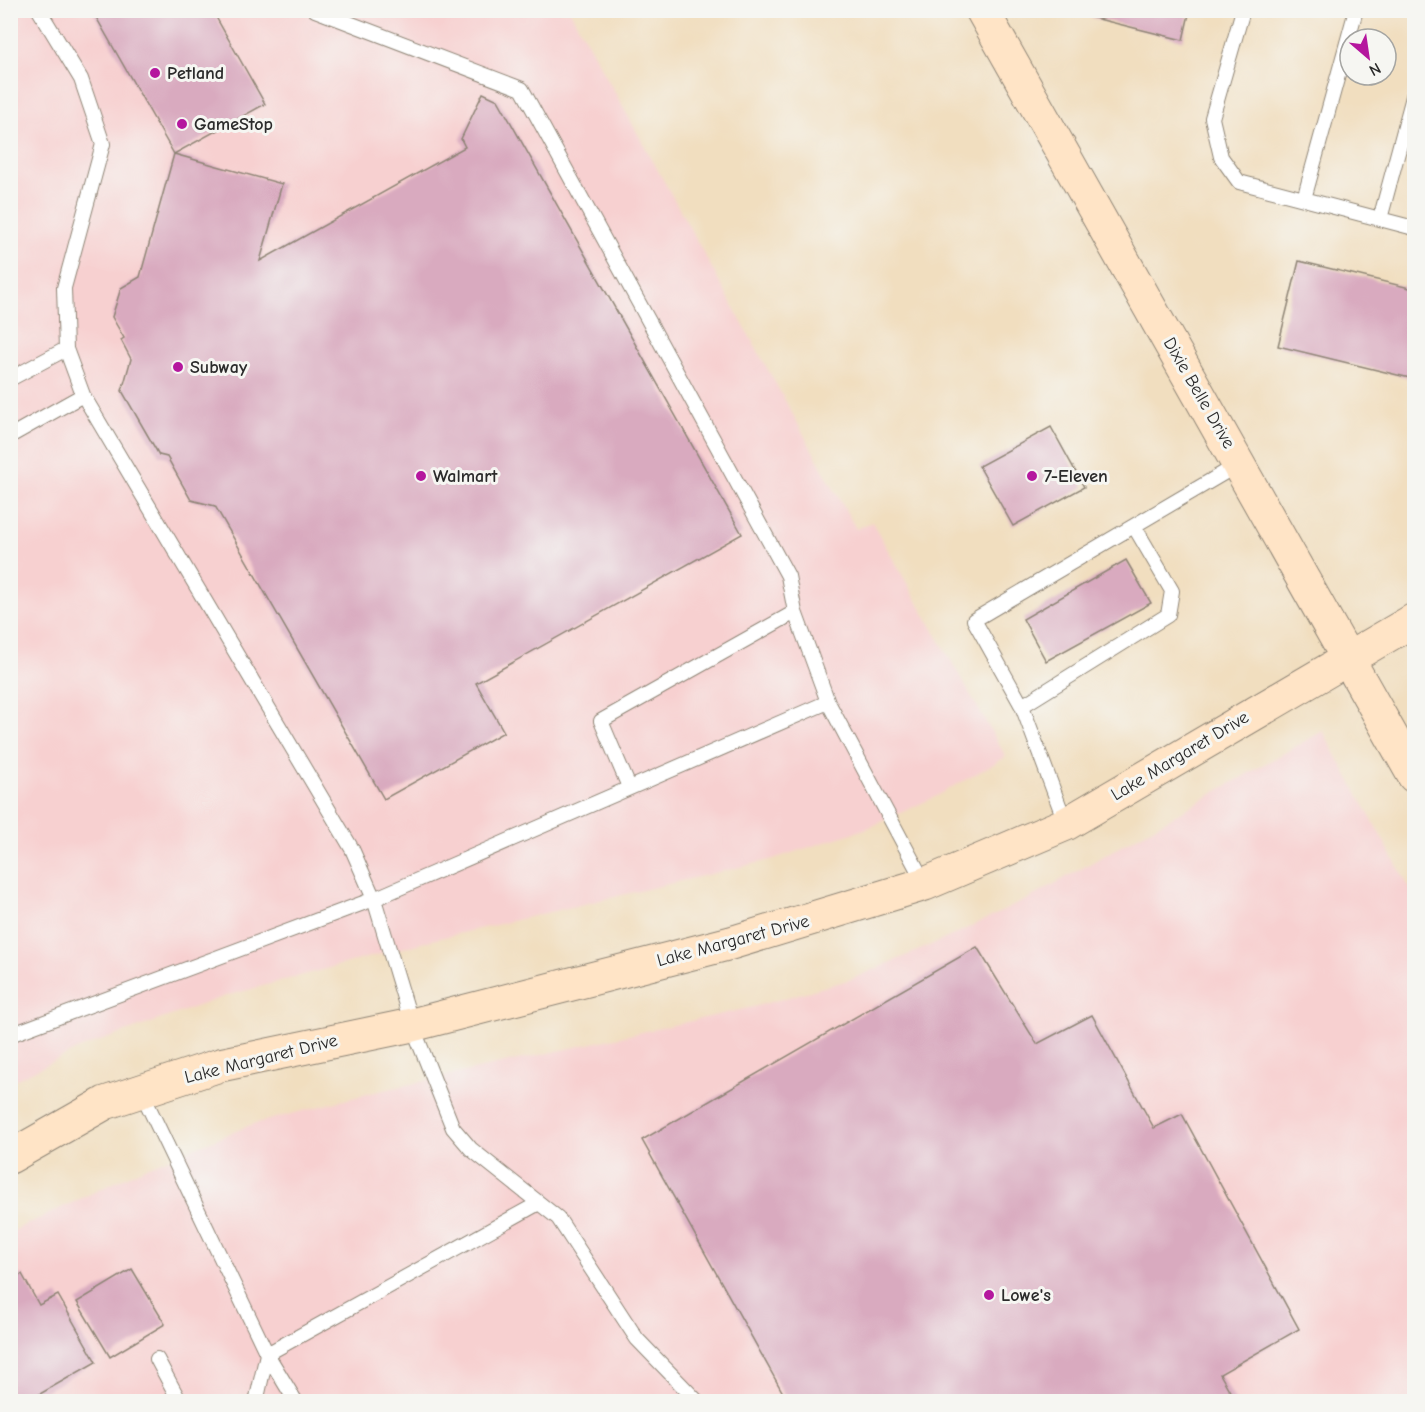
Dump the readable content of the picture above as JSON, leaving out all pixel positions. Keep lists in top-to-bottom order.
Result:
{
  "streets": {
    "street": ["Dixie Belle Drive", "Lake Margaret Drive"]
  },
  "crossings": [
    ["Dixie Belle Drive", "Lake Margaret Drive"]
  ],
  "places": [
    "Petland",
    "GameStop",
    "Subway",
    "Walmart",
    "7-Eleven",
    "Lowe's"
  ],
  "north": "bottom right"
}
